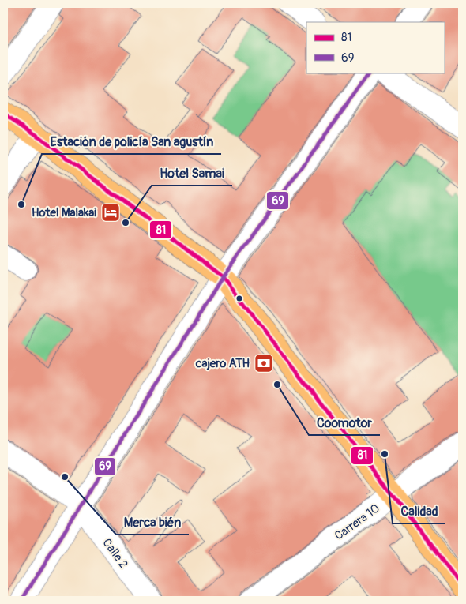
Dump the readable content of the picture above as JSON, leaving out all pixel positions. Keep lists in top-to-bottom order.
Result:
{
  "streets": {
    "street": ["Carrera 10", "Calle 2"]
  },
  "places": {
    "other": [
      "Estación de policía San agustín",
      "Hotel Samai",
      "Coomotor",
      "Calidad",
      "Merca bién"
    ],
    "hotel": ["Hotel Malakai"],
    "bank": ["cajero ATH"]
  },
  "lines": ["transit line 69", "transit line 81"],
  "legend": ["81", "69"]
}
